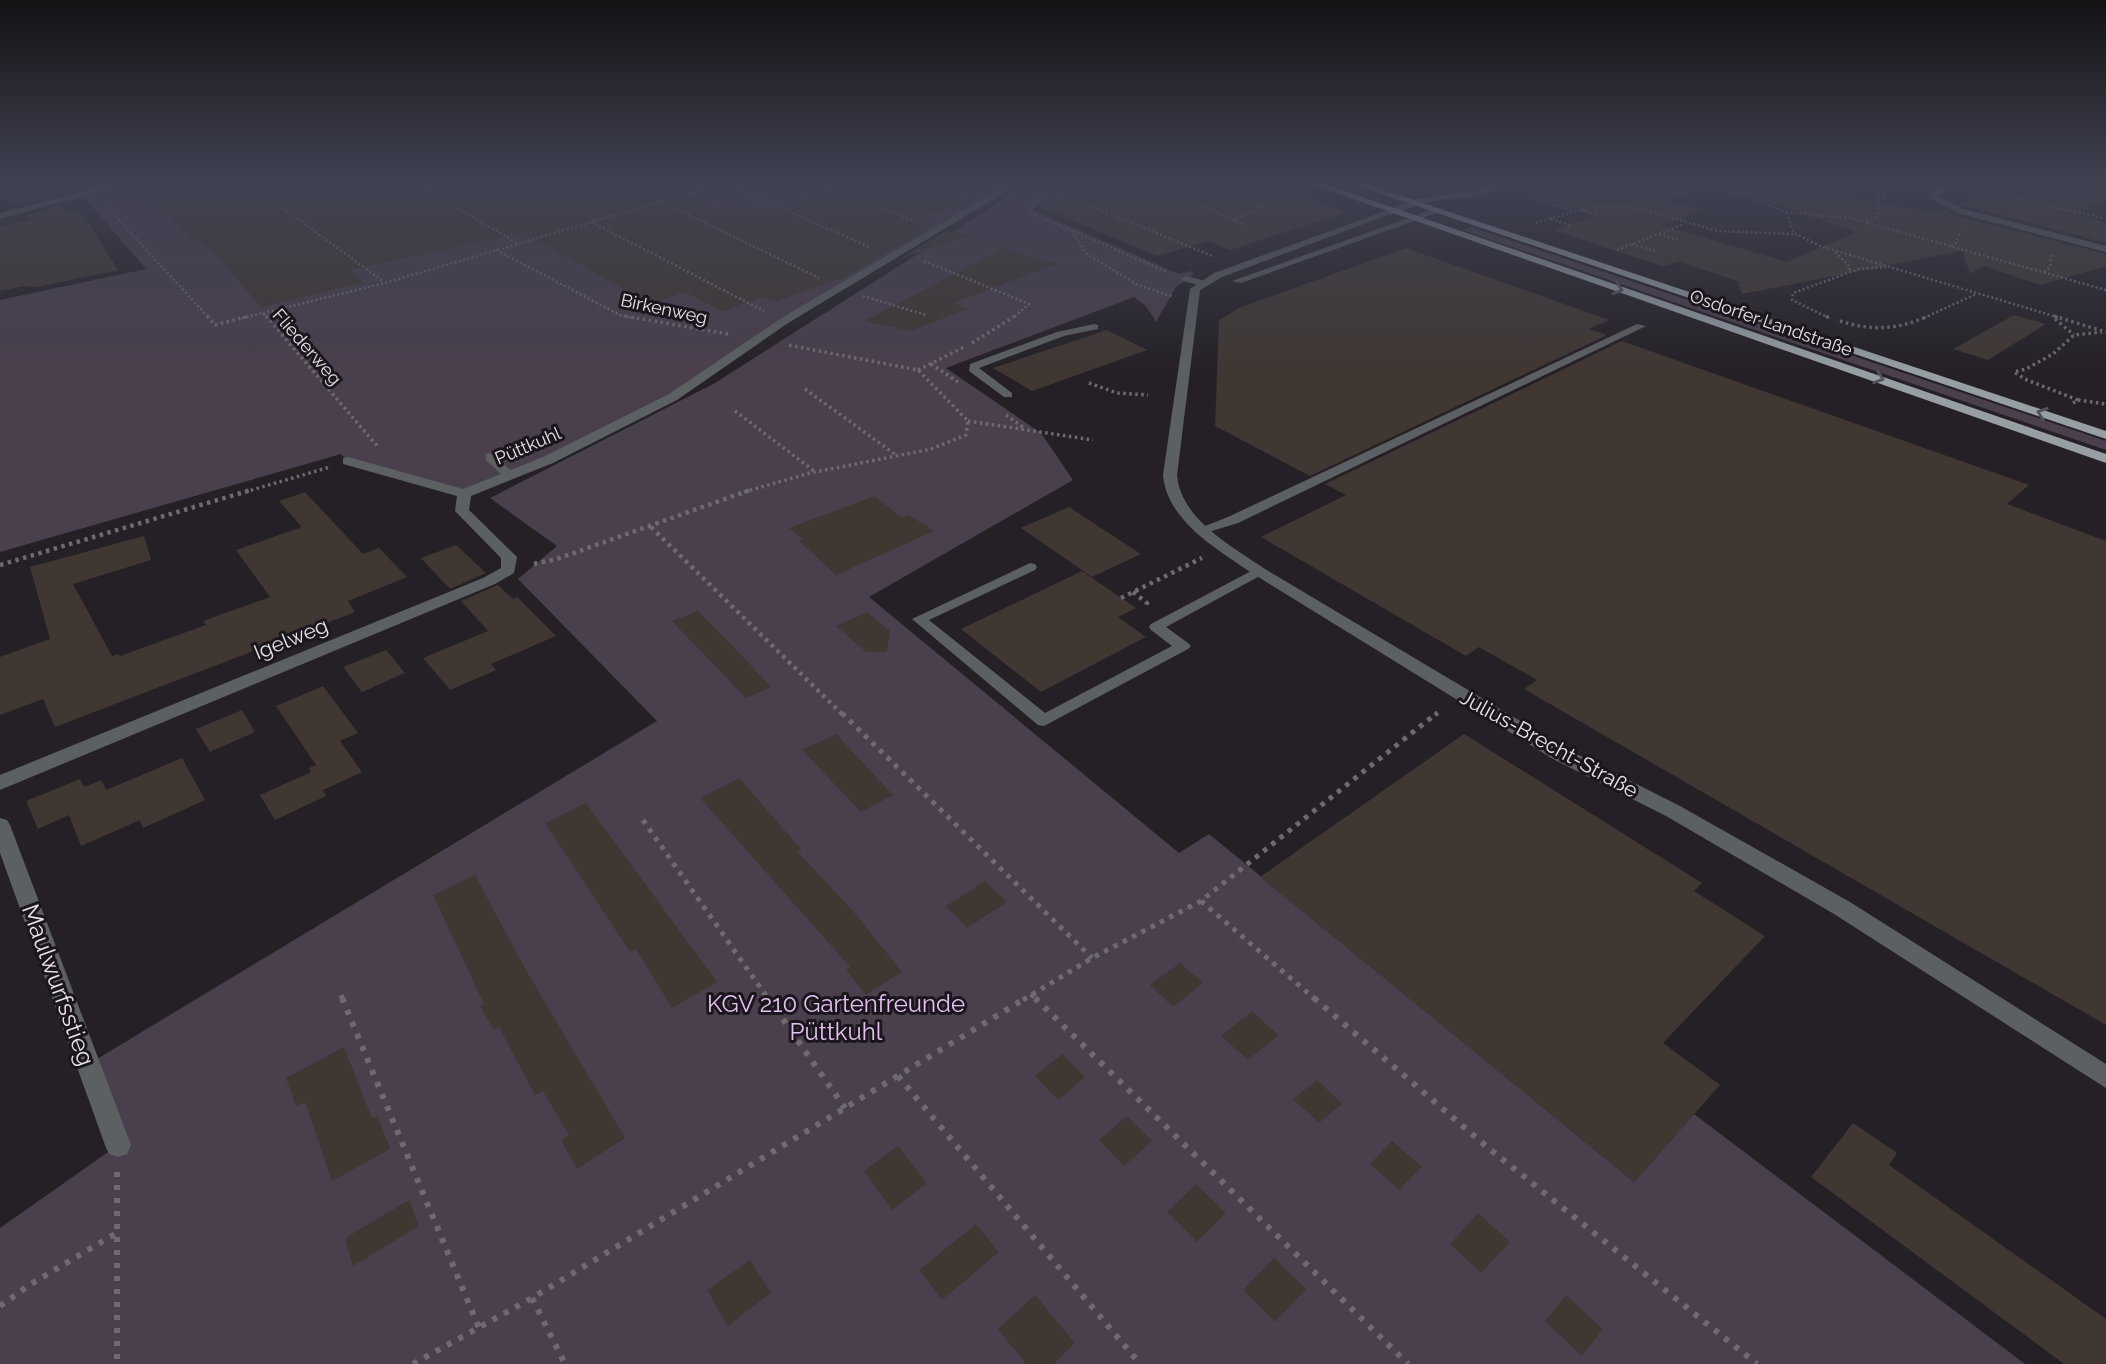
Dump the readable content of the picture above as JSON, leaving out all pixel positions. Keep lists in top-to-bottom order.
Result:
{
  "streets": {
    "main road": ["Osdorfer Landstraße"],
    "street": [
      "Püttkuhl",
      "Igelweg",
      "Julius-Brecht-Straße",
      "Maulwurfsstieg"
    ],
    "path": ["Birkenweg", "Fliederweg"]
  },
  "crossings": [
    ["Birkenweg", "Püttkuhl"]
  ],
  "parks": ["KGV 210 Gartenfreunde Püttkuhl"]
}
